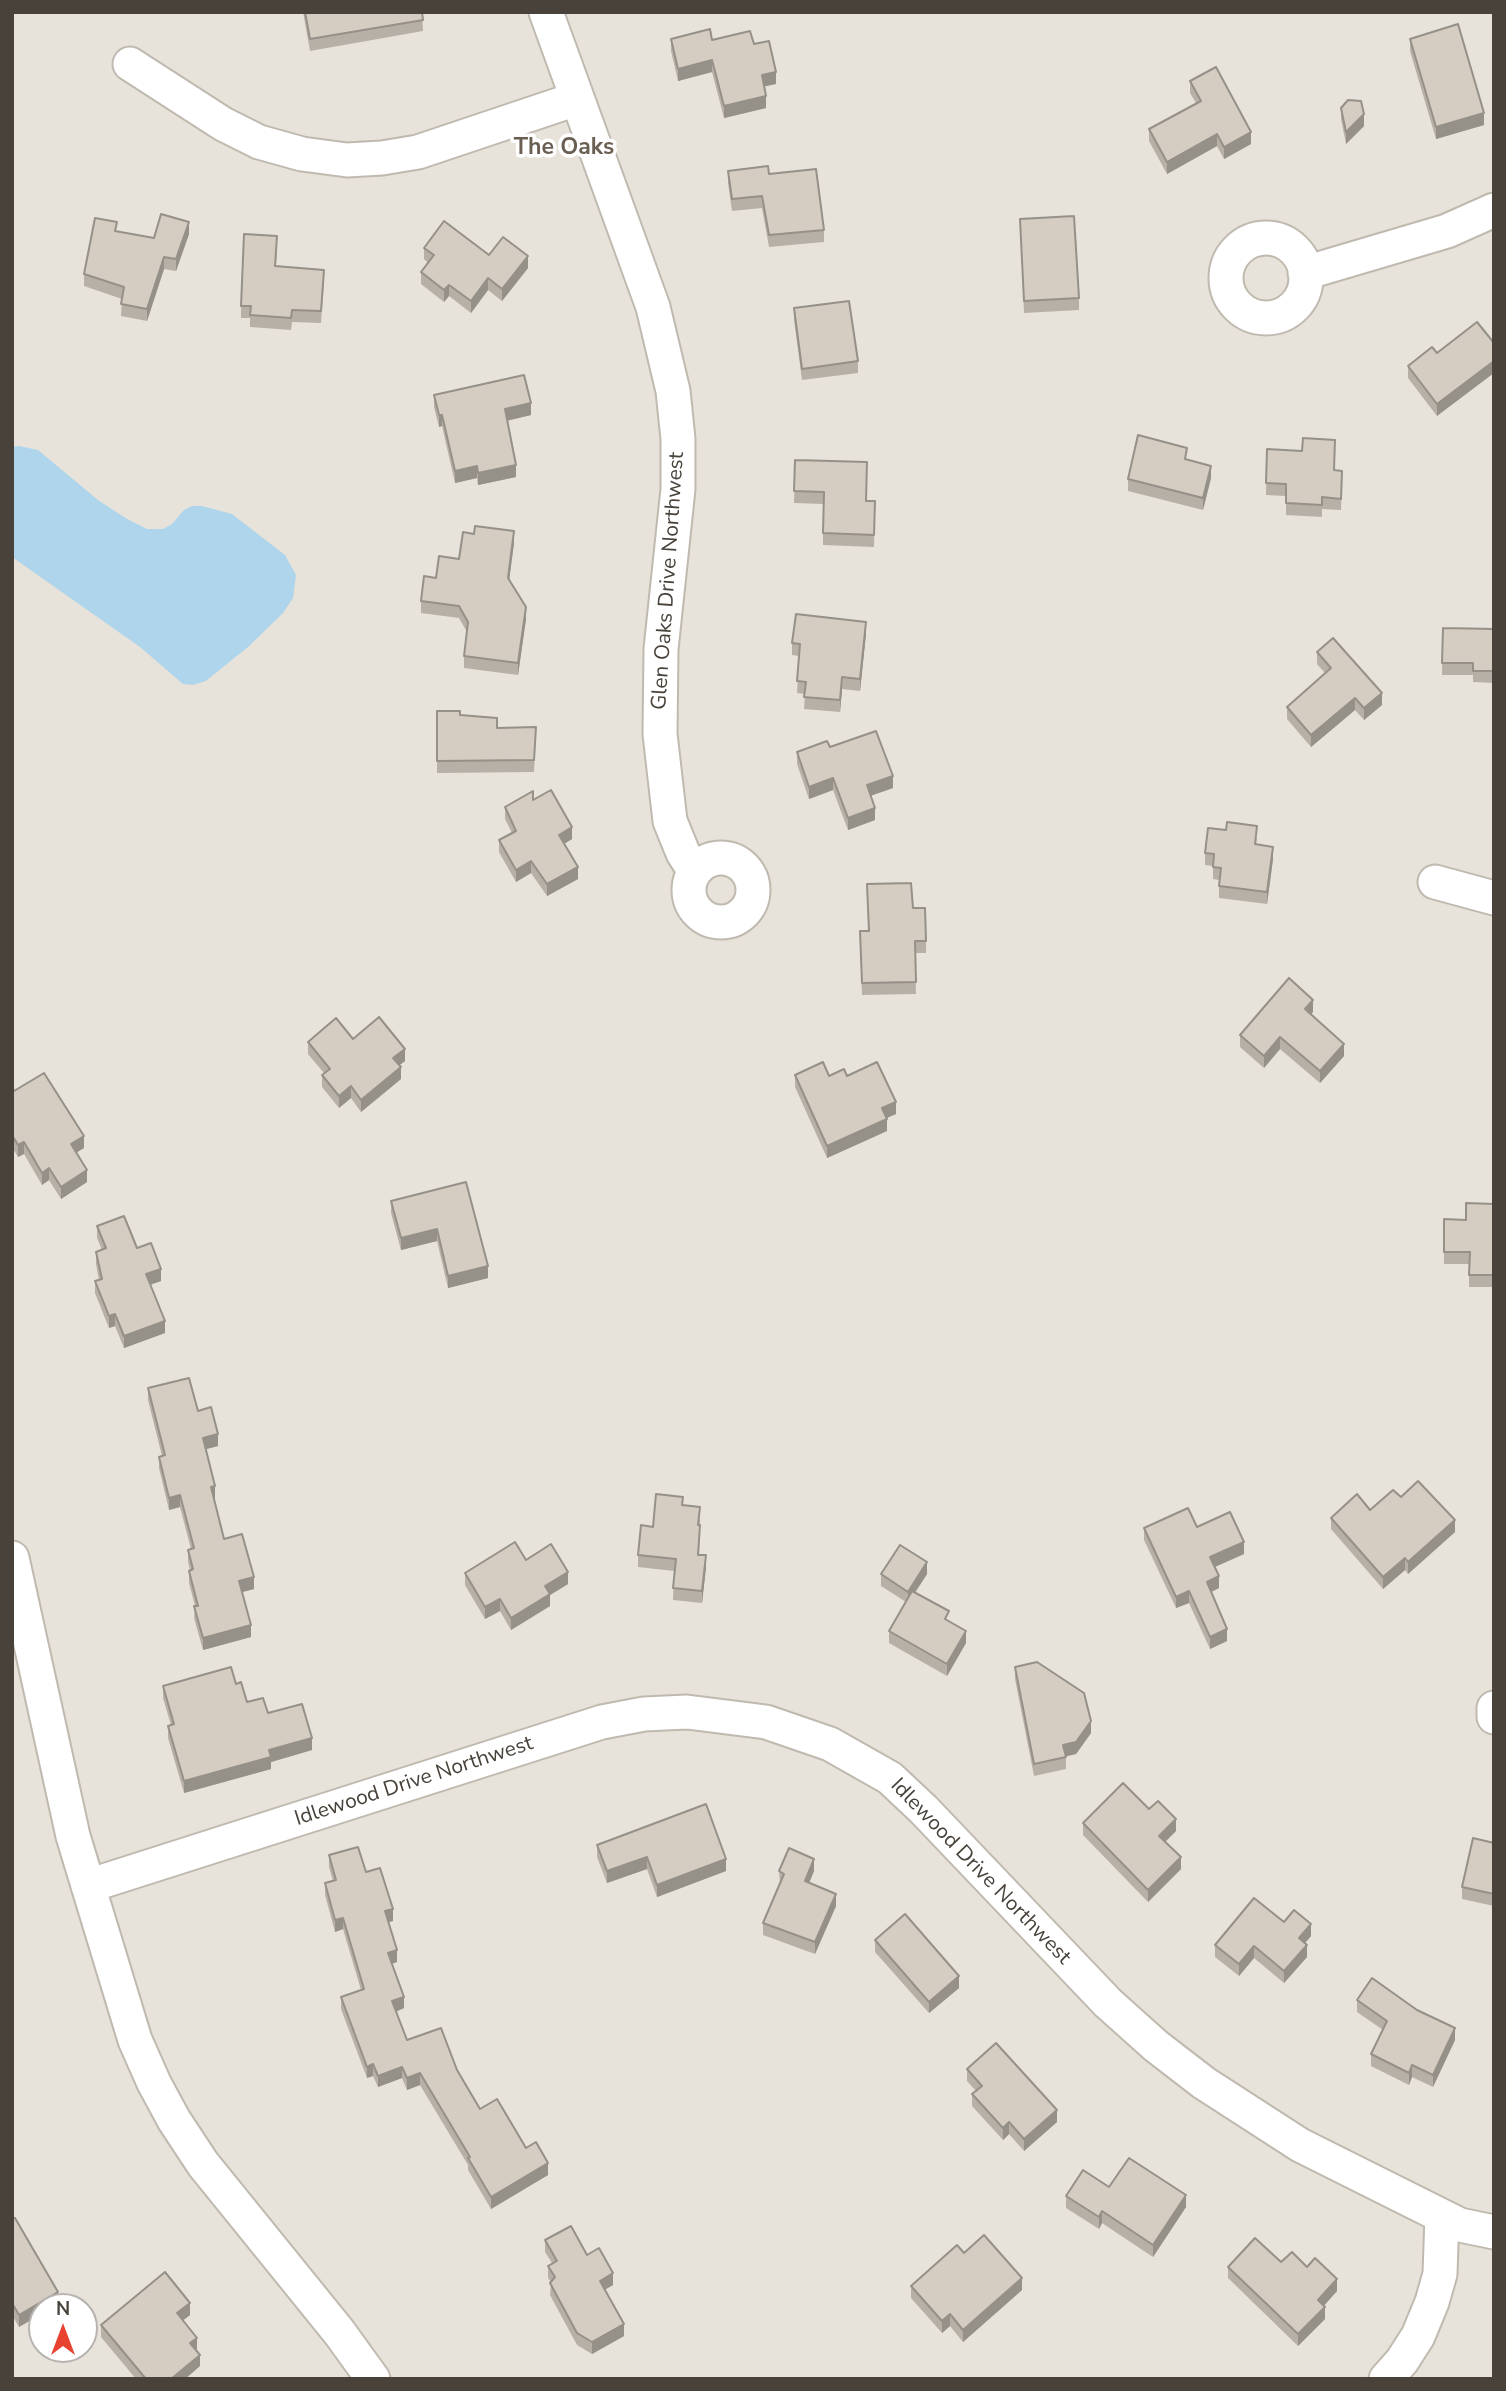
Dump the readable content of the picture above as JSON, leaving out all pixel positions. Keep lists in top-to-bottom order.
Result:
{
  "streets": {
    "street": ["Glen Oaks Drive Northwest", "Idlewood Drive Northwest"]
  },
  "districts": ["The Oaks"],
  "north": "top"
}
